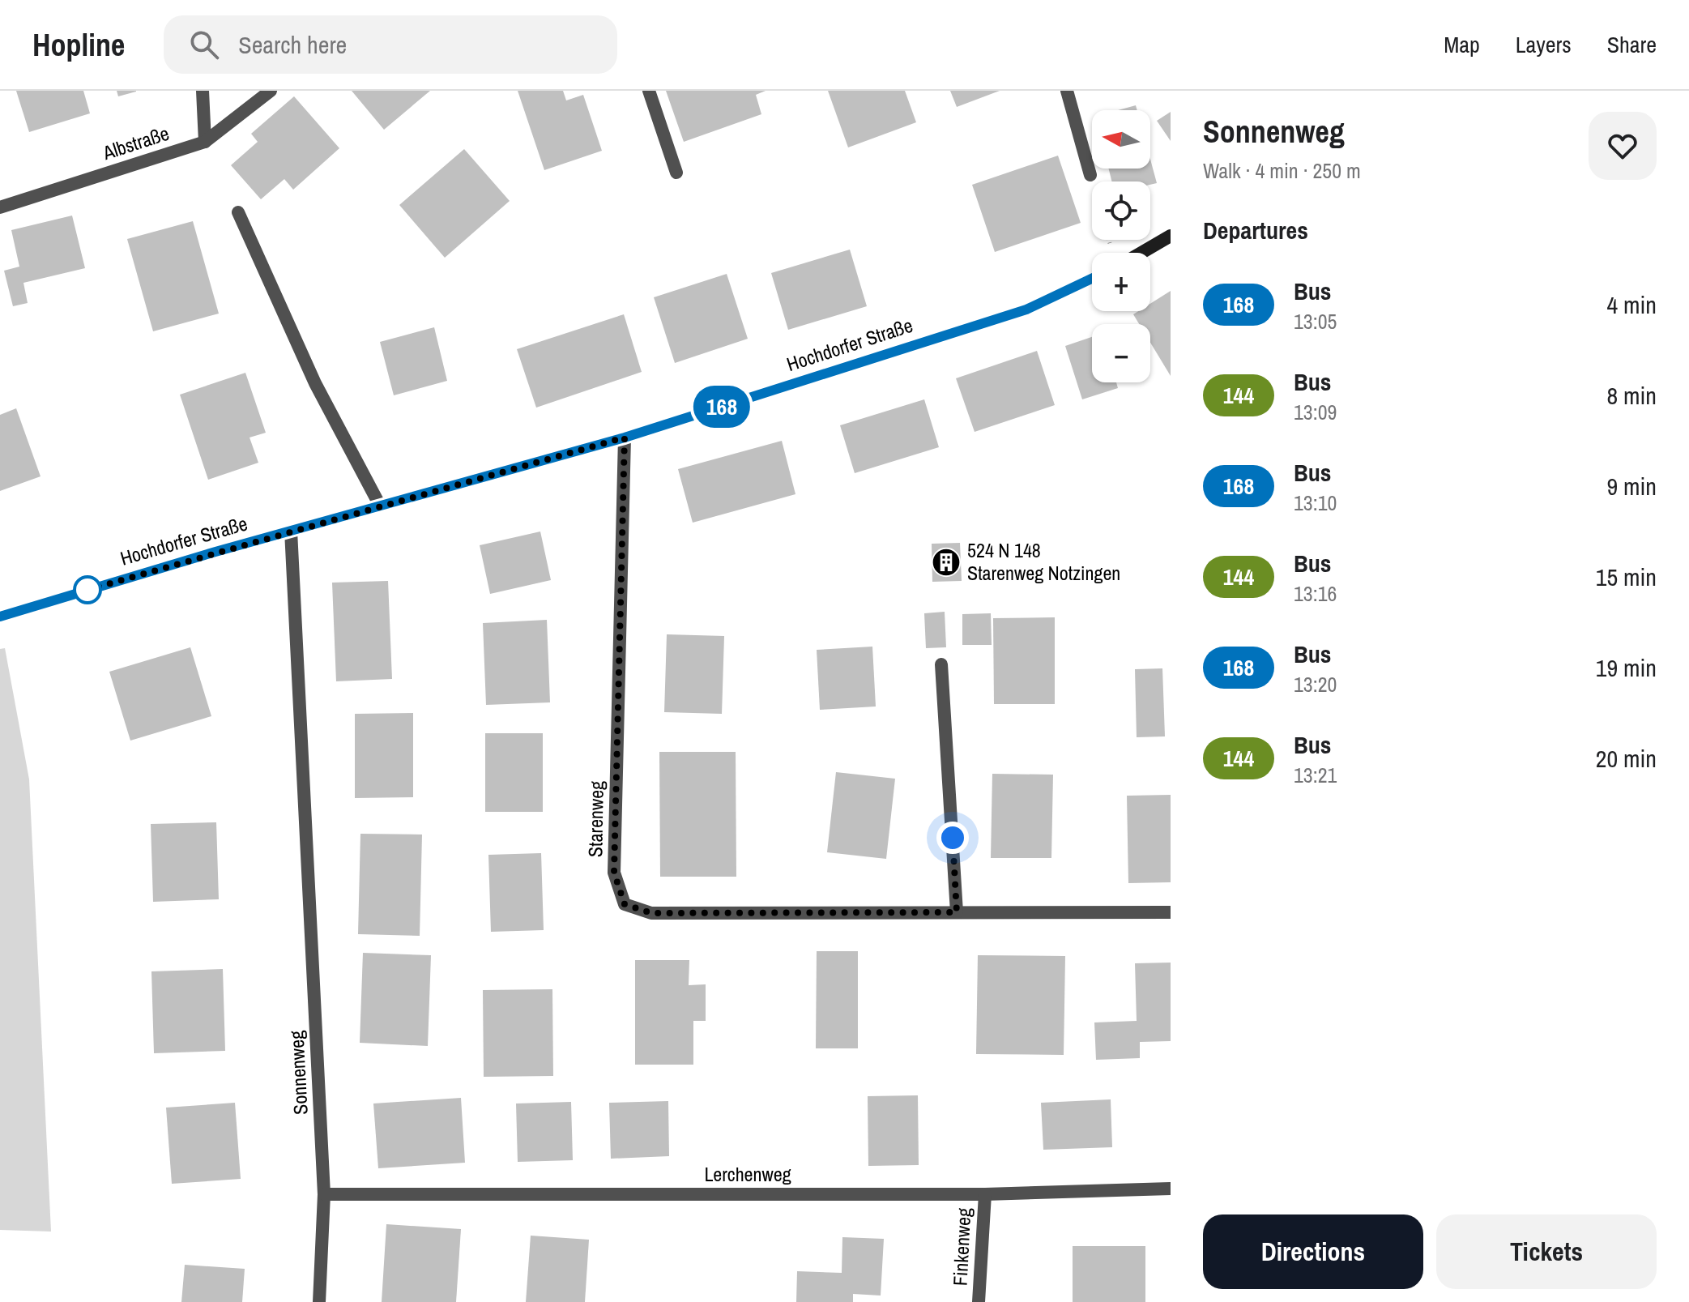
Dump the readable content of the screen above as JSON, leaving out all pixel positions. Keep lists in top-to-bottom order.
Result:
{
  "streets": {
    "main road": ["Hochdorfer Straße"],
    "street": [
      "Albstraße",
      "Starenweg",
      "Sonnenweg",
      "Lerchenweg",
      "Finkenweg"
    ]
  },
  "crossings": [
    ["Hochdorfer Straße", "Starenweg"],
    ["Hochdorfer Straße", "Sonnenweg"],
    ["Sonnenweg", "Lerchenweg"],
    ["Lerchenweg", "Finkenweg"]
  ],
  "places": {
    "building": ["524 N 148 Starenweg Notzingen"]
  },
  "lines": ["bus line 168"],
  "north": "left",
  "page": {
    "header": "Hopline",
    "search": "Search here",
    "nav": ["Map", "Layers", "Share"],
    "on_map": "168",
    "heading": [
      ["Sonnenweg", "Walk · 4 min · 250 m"],
      "Departures"
    ],
    "map_buttons": ["+", "−"],
    "list": [
      {
        "mark": "168",
        "name": "Bus",
        "note": "13:05",
        "value": "4 min"
      },
      {
        "mark": "144",
        "name": "Bus",
        "note": "13:09",
        "value": "8 min"
      },
      {
        "mark": "168",
        "name": "Bus",
        "note": "13:10",
        "value": "9 min"
      },
      {
        "mark": "144",
        "name": "Bus",
        "note": "13:16",
        "value": "15 min"
      },
      {
        "mark": "168",
        "name": "Bus",
        "note": "13:20",
        "value": "19 min"
      },
      {
        "mark": "144",
        "name": "Bus",
        "note": "13:21",
        "value": "20 min"
      }
    ],
    "buttons": ["Directions", "Tickets"]
  }
}
